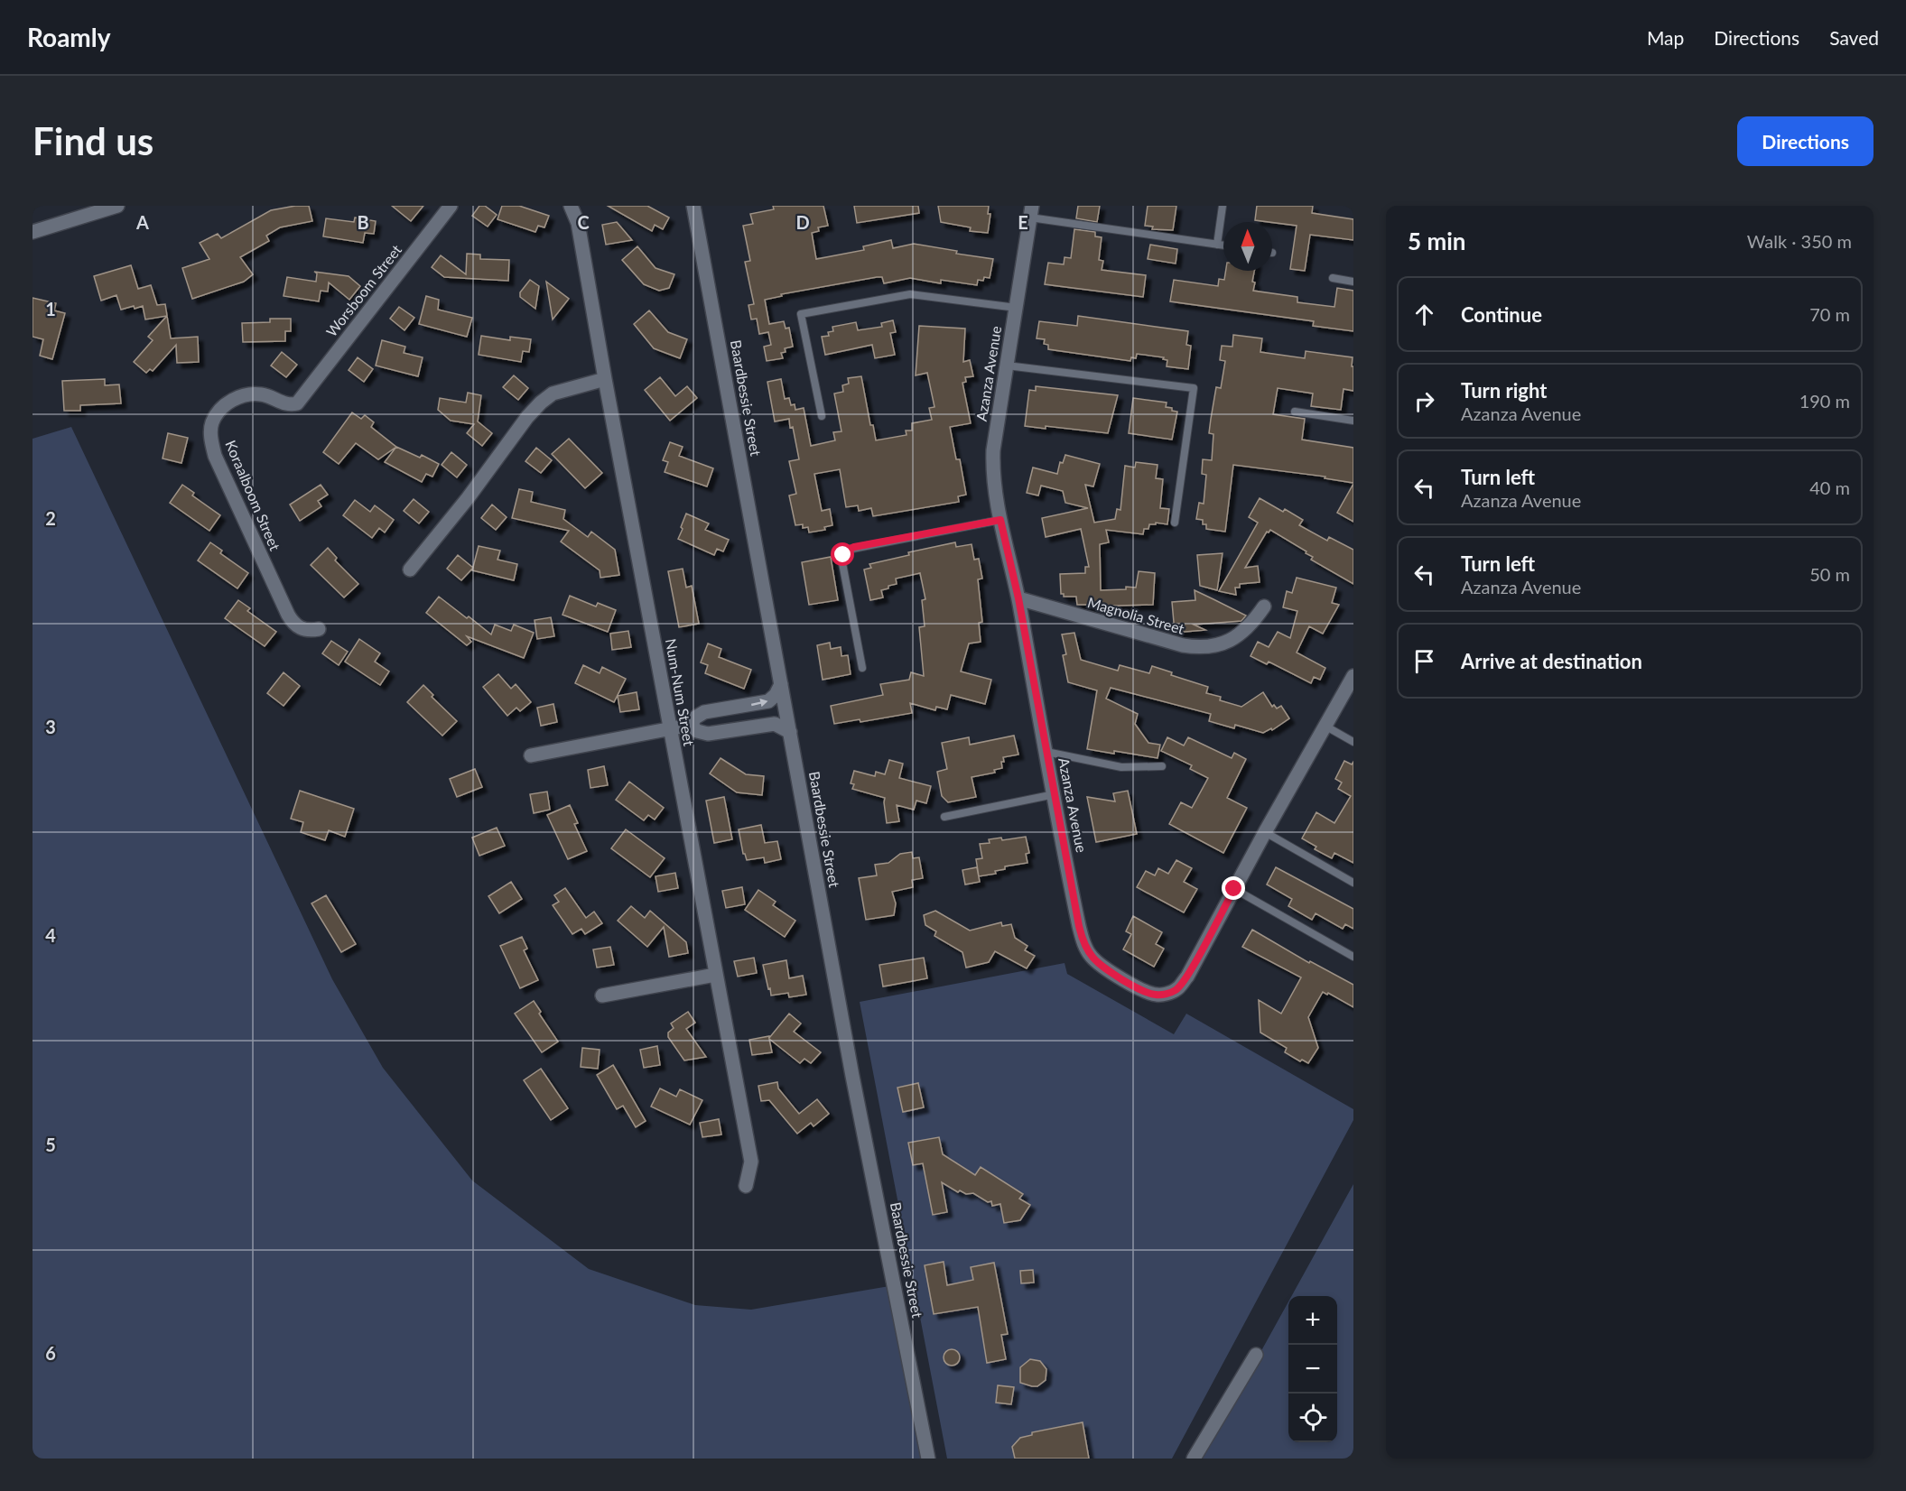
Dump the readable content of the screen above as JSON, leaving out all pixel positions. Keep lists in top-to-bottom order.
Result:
{
  "streets": {
    "street": [
      "Worsboom Street",
      "Azanza Avenue",
      "Baardbessie Street",
      "Koraalboom Street",
      "Magnolia Street",
      "Num-Num Street"
    ]
  },
  "crossings": [
    ["Worsboom Street", "Koraalboom Street"],
    ["Azanza Avenue", "Magnolia Street"]
  ],
  "north": "top",
  "page": {
    "header": "Roamly",
    "nav": ["Map", "Directions", "Saved"],
    "buttons": "Directions",
    "title": "Find us",
    "heading": ["5 min", "Walk · 350 m"],
    "list": [
      ["Continue", "70 m"],
      ["Turn right", "Azanza Avenue", "190 m"],
      ["Turn left", "Azanza Avenue", "40 m"],
      ["Turn left", "Azanza Avenue", "50 m"],
      "Arrive at destination"
    ],
    "map_buttons": ["+", "−"]
  },
  "grid": {
    "columns": [
      "A",
      "B",
      "C",
      "D",
      "E"
    ],
    "rows": [
      "1",
      "2",
      "3",
      "4",
      "5",
      "6"
    ]
  }
}
